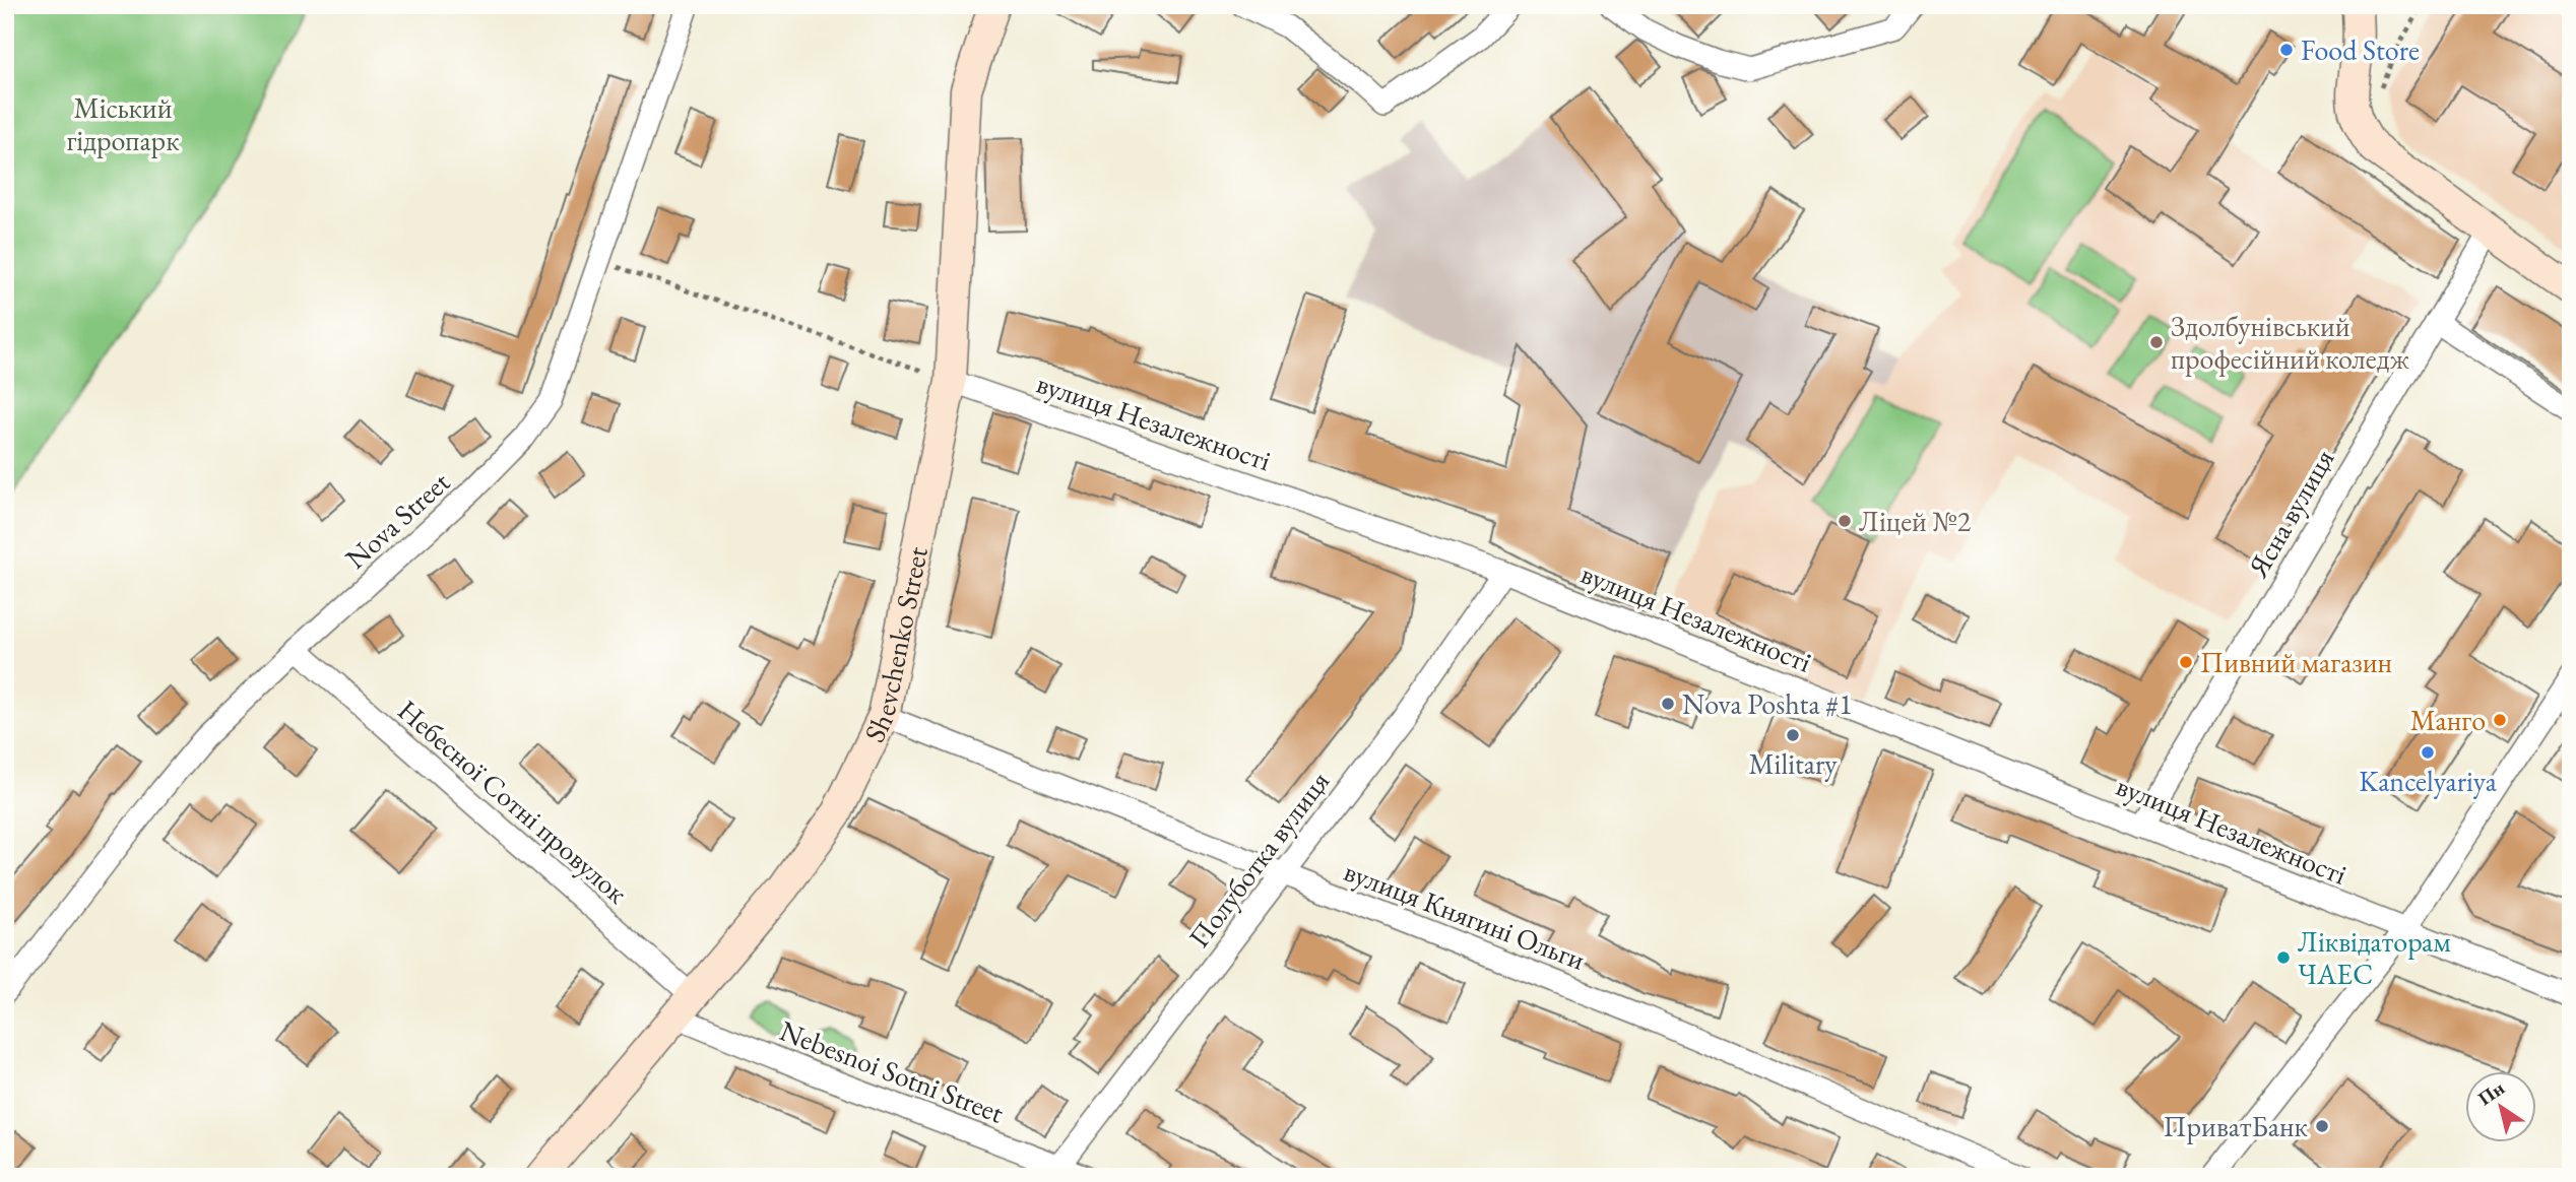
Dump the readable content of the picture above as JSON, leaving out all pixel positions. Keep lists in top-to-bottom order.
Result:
{
  "streets": {
    "main road": ["Shevchenko Street"],
    "street": [
      "вулиця Незалежності",
      "Ясна вулиця",
      "Nova Street",
      "Небесної Сотні провулок",
      "Полуботка вулиця",
      "вулиця Княгині Ольги",
      "Nebesnoi Sotni Street"
    ]
  },
  "crossings": [
    ["вулиця Незалежності", "Ясна вулиця"],
    ["вулиця Незалежності", "Shevchenko Street"],
    ["вулиця Незалежності", "Полуботка вулиця"],
    ["Nova Street", "Небесної Сотні провулок"],
    ["Shevchenko Street", "Небесної Сотні провулок"],
    ["Shevchenko Street", "вулиця Княгині Ольги"],
    ["Shevchenko Street", "Nebesnoi Sotni Street"],
    ["Небесної Сотні провулок", "Nebesnoi Sotni Street"],
    ["Полуботка вулиця", "вулиця Княгині Ольги"],
    ["Полуботка вулиця", "Nebesnoi Sotni Street"]
  ],
  "parks": ["Міський гідропарк"],
  "places": [
    "Food Store",
    "Здолбунівський професійний коледж",
    "Ліцей №2",
    "Пивний магазин",
    "Nova Poshta #1",
    "Манго",
    "Military",
    "Kancelyariya",
    "Ліквідаторам ЧАЕС",
    "ПриватБанк"
  ],
  "north": "top left"
}
